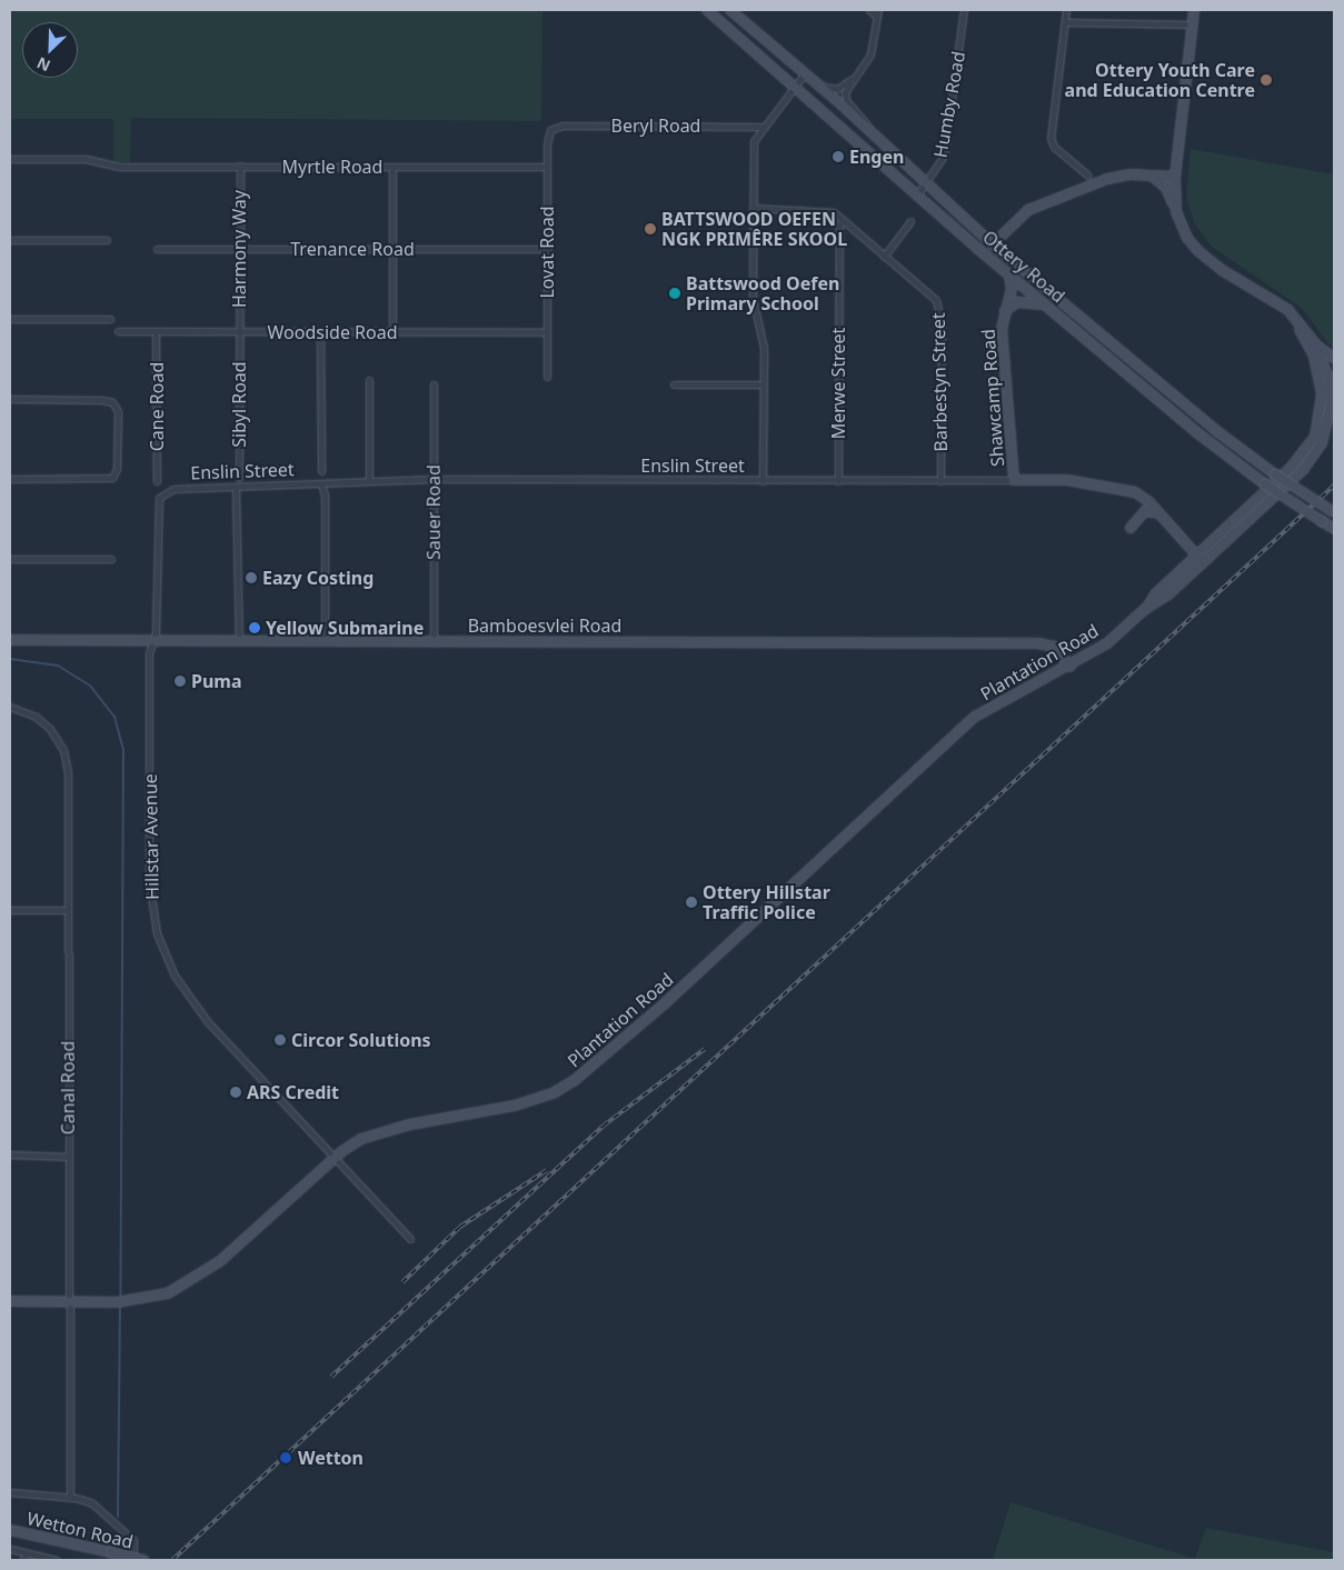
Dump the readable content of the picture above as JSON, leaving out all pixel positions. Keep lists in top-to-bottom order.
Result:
{
  "streets": {
    "street": [
      "Humby Road",
      "Beryl Road",
      "Myrtle Road",
      "Harmony Way",
      "Trenance Road",
      "Lovat Road",
      "Ottery Road",
      "Woodside Road",
      "Barbestyn Street",
      "Merwe Street",
      "Shawcamp Road",
      "Sibyl Road",
      "Cane Road",
      "Enslin Street",
      "Sauer Road",
      "Bamboesvlei Road",
      "Plantation Road",
      "Hillstar Avenue",
      "Canal Road",
      "Wetton Road"
    ]
  },
  "crossings": [
    ["Humby Road", "Ottery Road"],
    ["Beryl Road", "Lovat Road"],
    ["Myrtle Road", "Harmony Way"],
    ["Myrtle Road", "Lovat Road"],
    ["Harmony Way", "Trenance Road"],
    ["Harmony Way", "Woodside Road"],
    ["Harmony Way", "Sibyl Road"],
    ["Trenance Road", "Lovat Road"],
    ["Lovat Road", "Woodside Road"],
    ["Ottery Road", "Shawcamp Road"],
    ["Woodside Road", "Sibyl Road"],
    ["Woodside Road", "Cane Road"],
    ["Barbestyn Street", "Merwe Street"],
    ["Barbestyn Street", "Enslin Street"],
    ["Merwe Street", "Enslin Street"],
    ["Shawcamp Road", "Enslin Street"],
    ["Enslin Street", "Sauer Road"],
    ["Enslin Street", "Bamboesvlei Road"],
    ["Enslin Street", "Plantation Road"],
    ["Enslin Street", "Hillstar Avenue"],
    ["Sauer Road", "Bamboesvlei Road"],
    ["Bamboesvlei Road", "Plantation Road"],
    ["Bamboesvlei Road", "Hillstar Avenue"],
    ["Plantation Road", "Hillstar Avenue"],
    ["Plantation Road", "Canal Road"]
  ],
  "places": [
    "Ottery Youth Care and Education Centre",
    "Engen",
    "BATTSWOOD OEFEN NGK PRIMÊRE SKOOL",
    "Battswood Oefen Primary School",
    "Eazy Costing",
    "Yellow Submarine",
    "Puma",
    "Ottery Hillstar Traffic Police",
    "Circor Solutions",
    "ARS Credit",
    "Wetton"
  ],
  "north": "bottom left"
}
